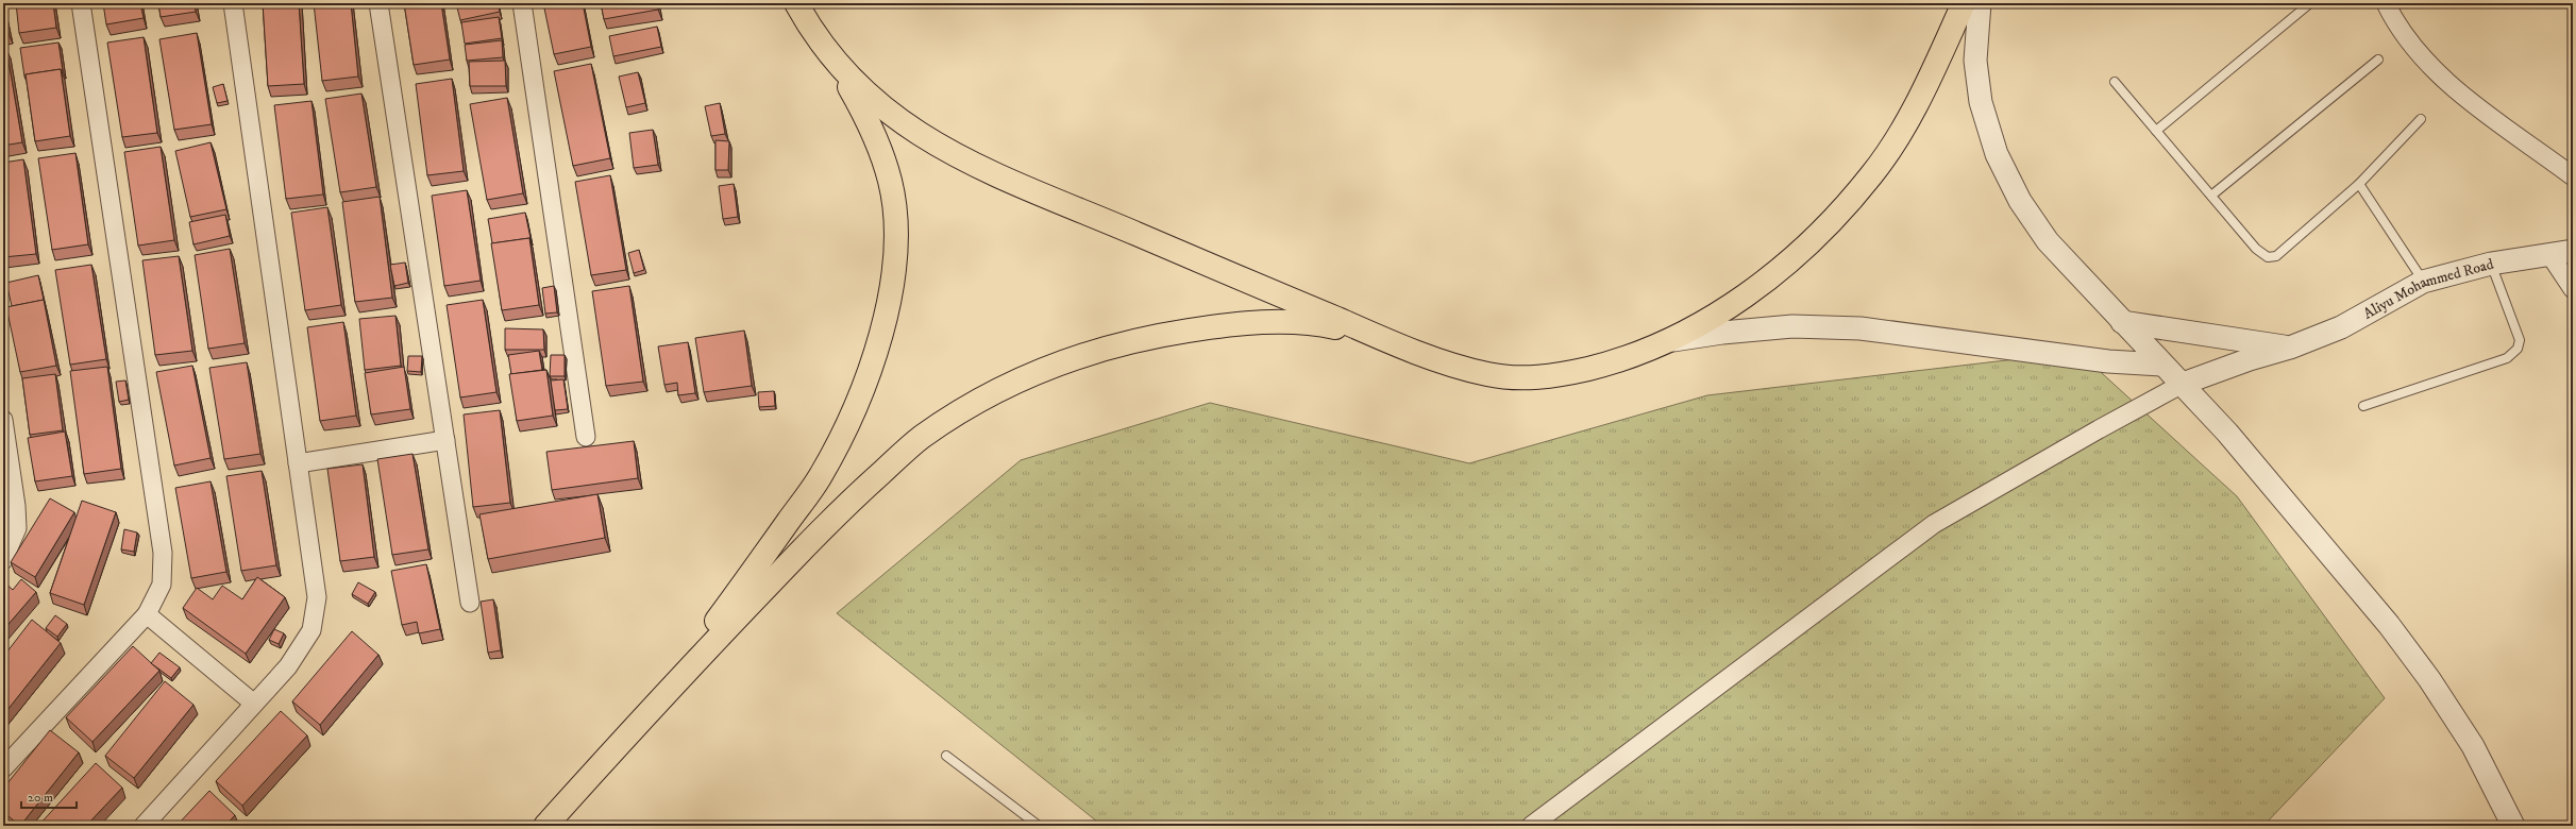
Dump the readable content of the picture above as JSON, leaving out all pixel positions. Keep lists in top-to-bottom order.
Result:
{
  "streets": {
    "street": ["Aliyu Mohammed Road"]
  },
  "scale_bar": "20 m"
}
